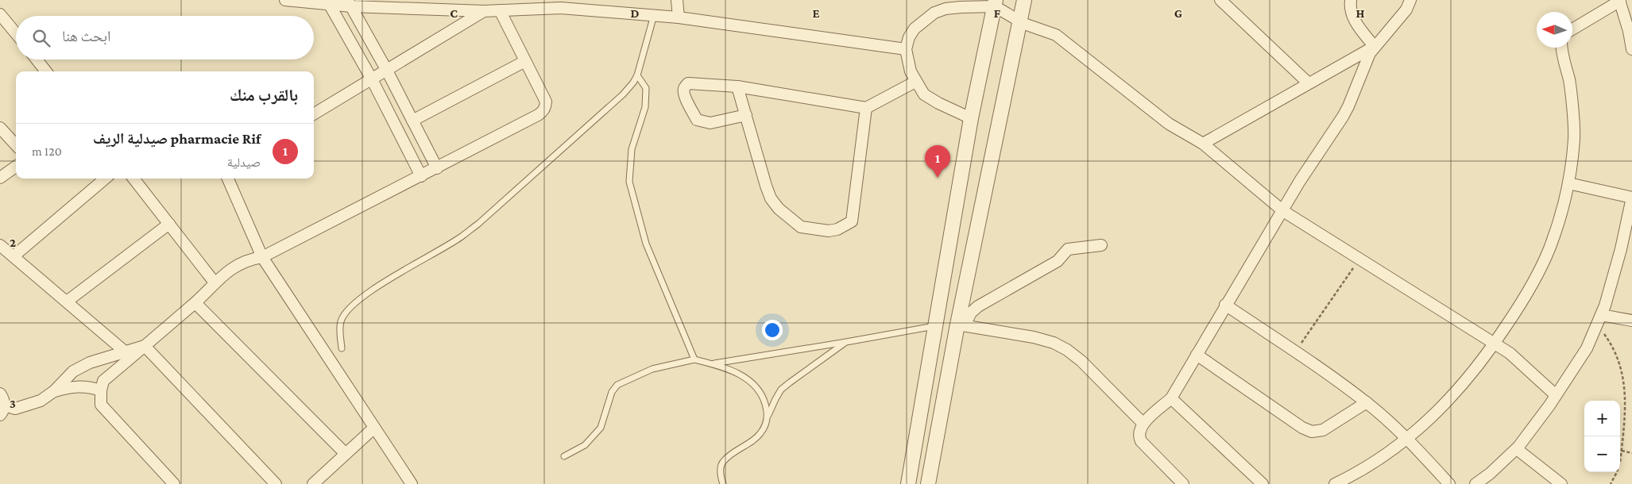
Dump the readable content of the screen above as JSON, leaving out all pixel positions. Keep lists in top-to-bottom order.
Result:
{
  "north": "left",
  "page": {
    "search": "ابحث هنا",
    "heading": "بالقرب منك",
    "list": [
      {
        "mark": "1",
        "name": "pharmacie Rif صيدلية الريف",
        "note": "صيدلية",
        "value": "120 m"
      }
    ],
    "pins": "1",
    "map_buttons": ["+", "−"]
  },
  "grid": {
    "columns": [
      "C",
      "D",
      "E",
      "F",
      "G",
      "H"
    ],
    "rows": ["2", "3"]
  }
}
